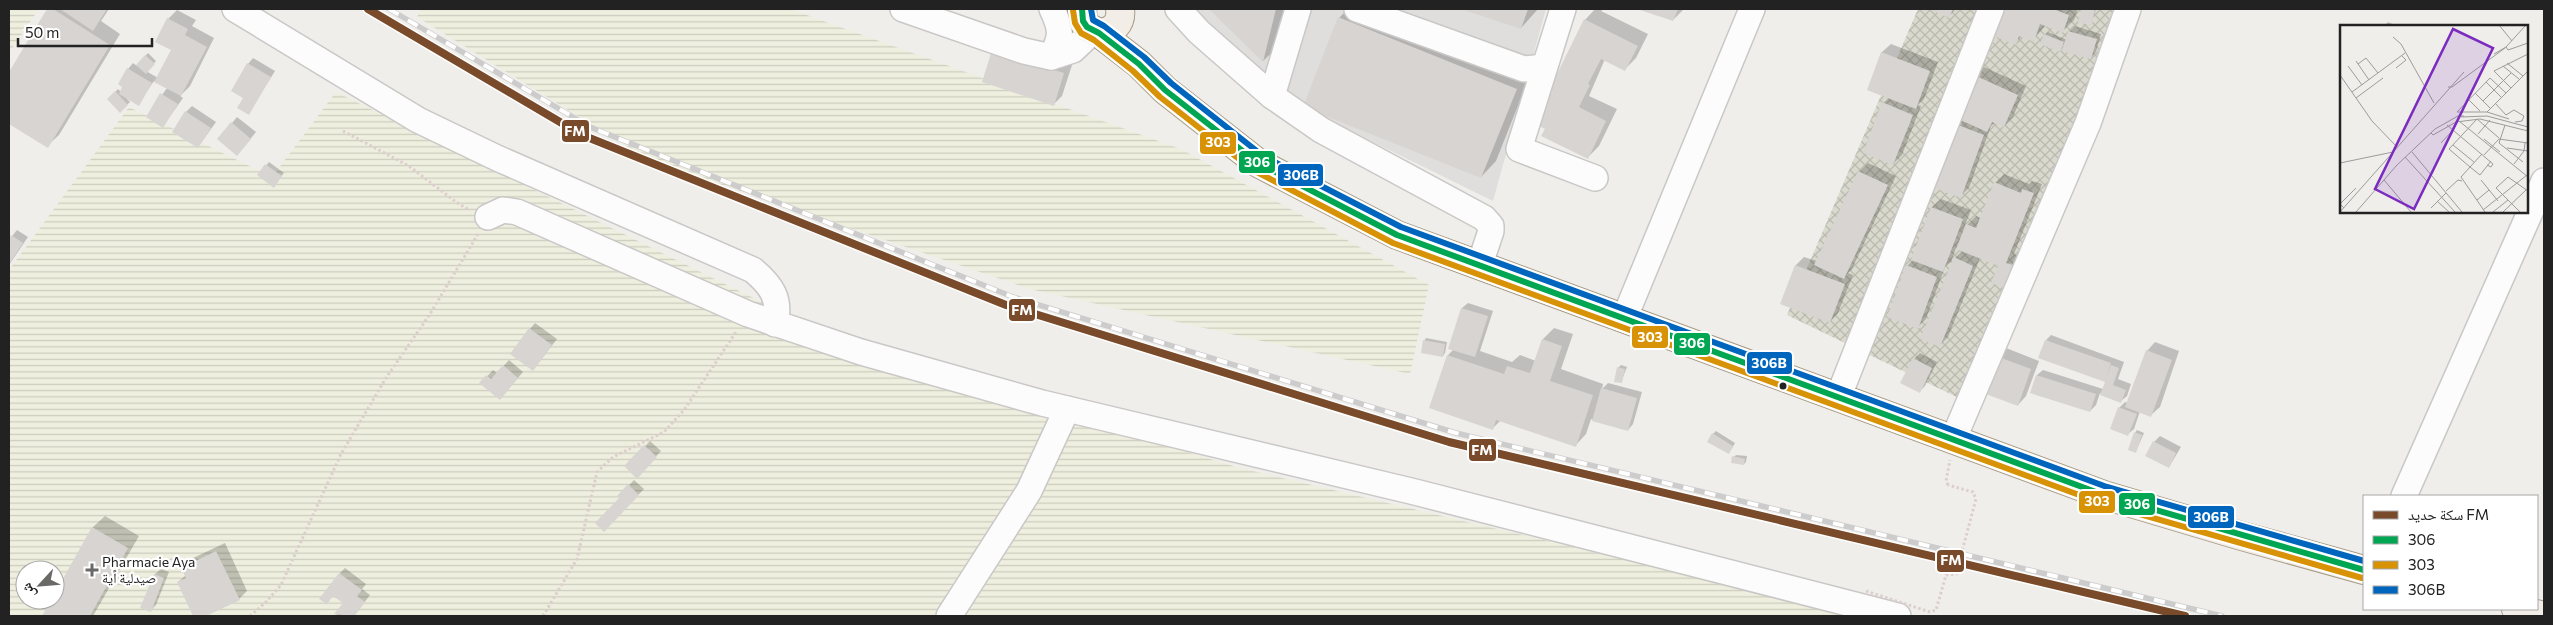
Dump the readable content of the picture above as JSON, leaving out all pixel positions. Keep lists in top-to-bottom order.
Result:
{
  "places": {
    "health": ["Pharmacie Aya صيدلية اًية"]
  },
  "lines": [
    "rail line FM",
    "transit line 306",
    "transit line 306B",
    "transit line 303"
  ],
  "legend": [
    "سكة حديد FM",
    "306",
    "303",
    "306B"
  ],
  "scale_bar": "50 m",
  "north": "bottom left"
}
